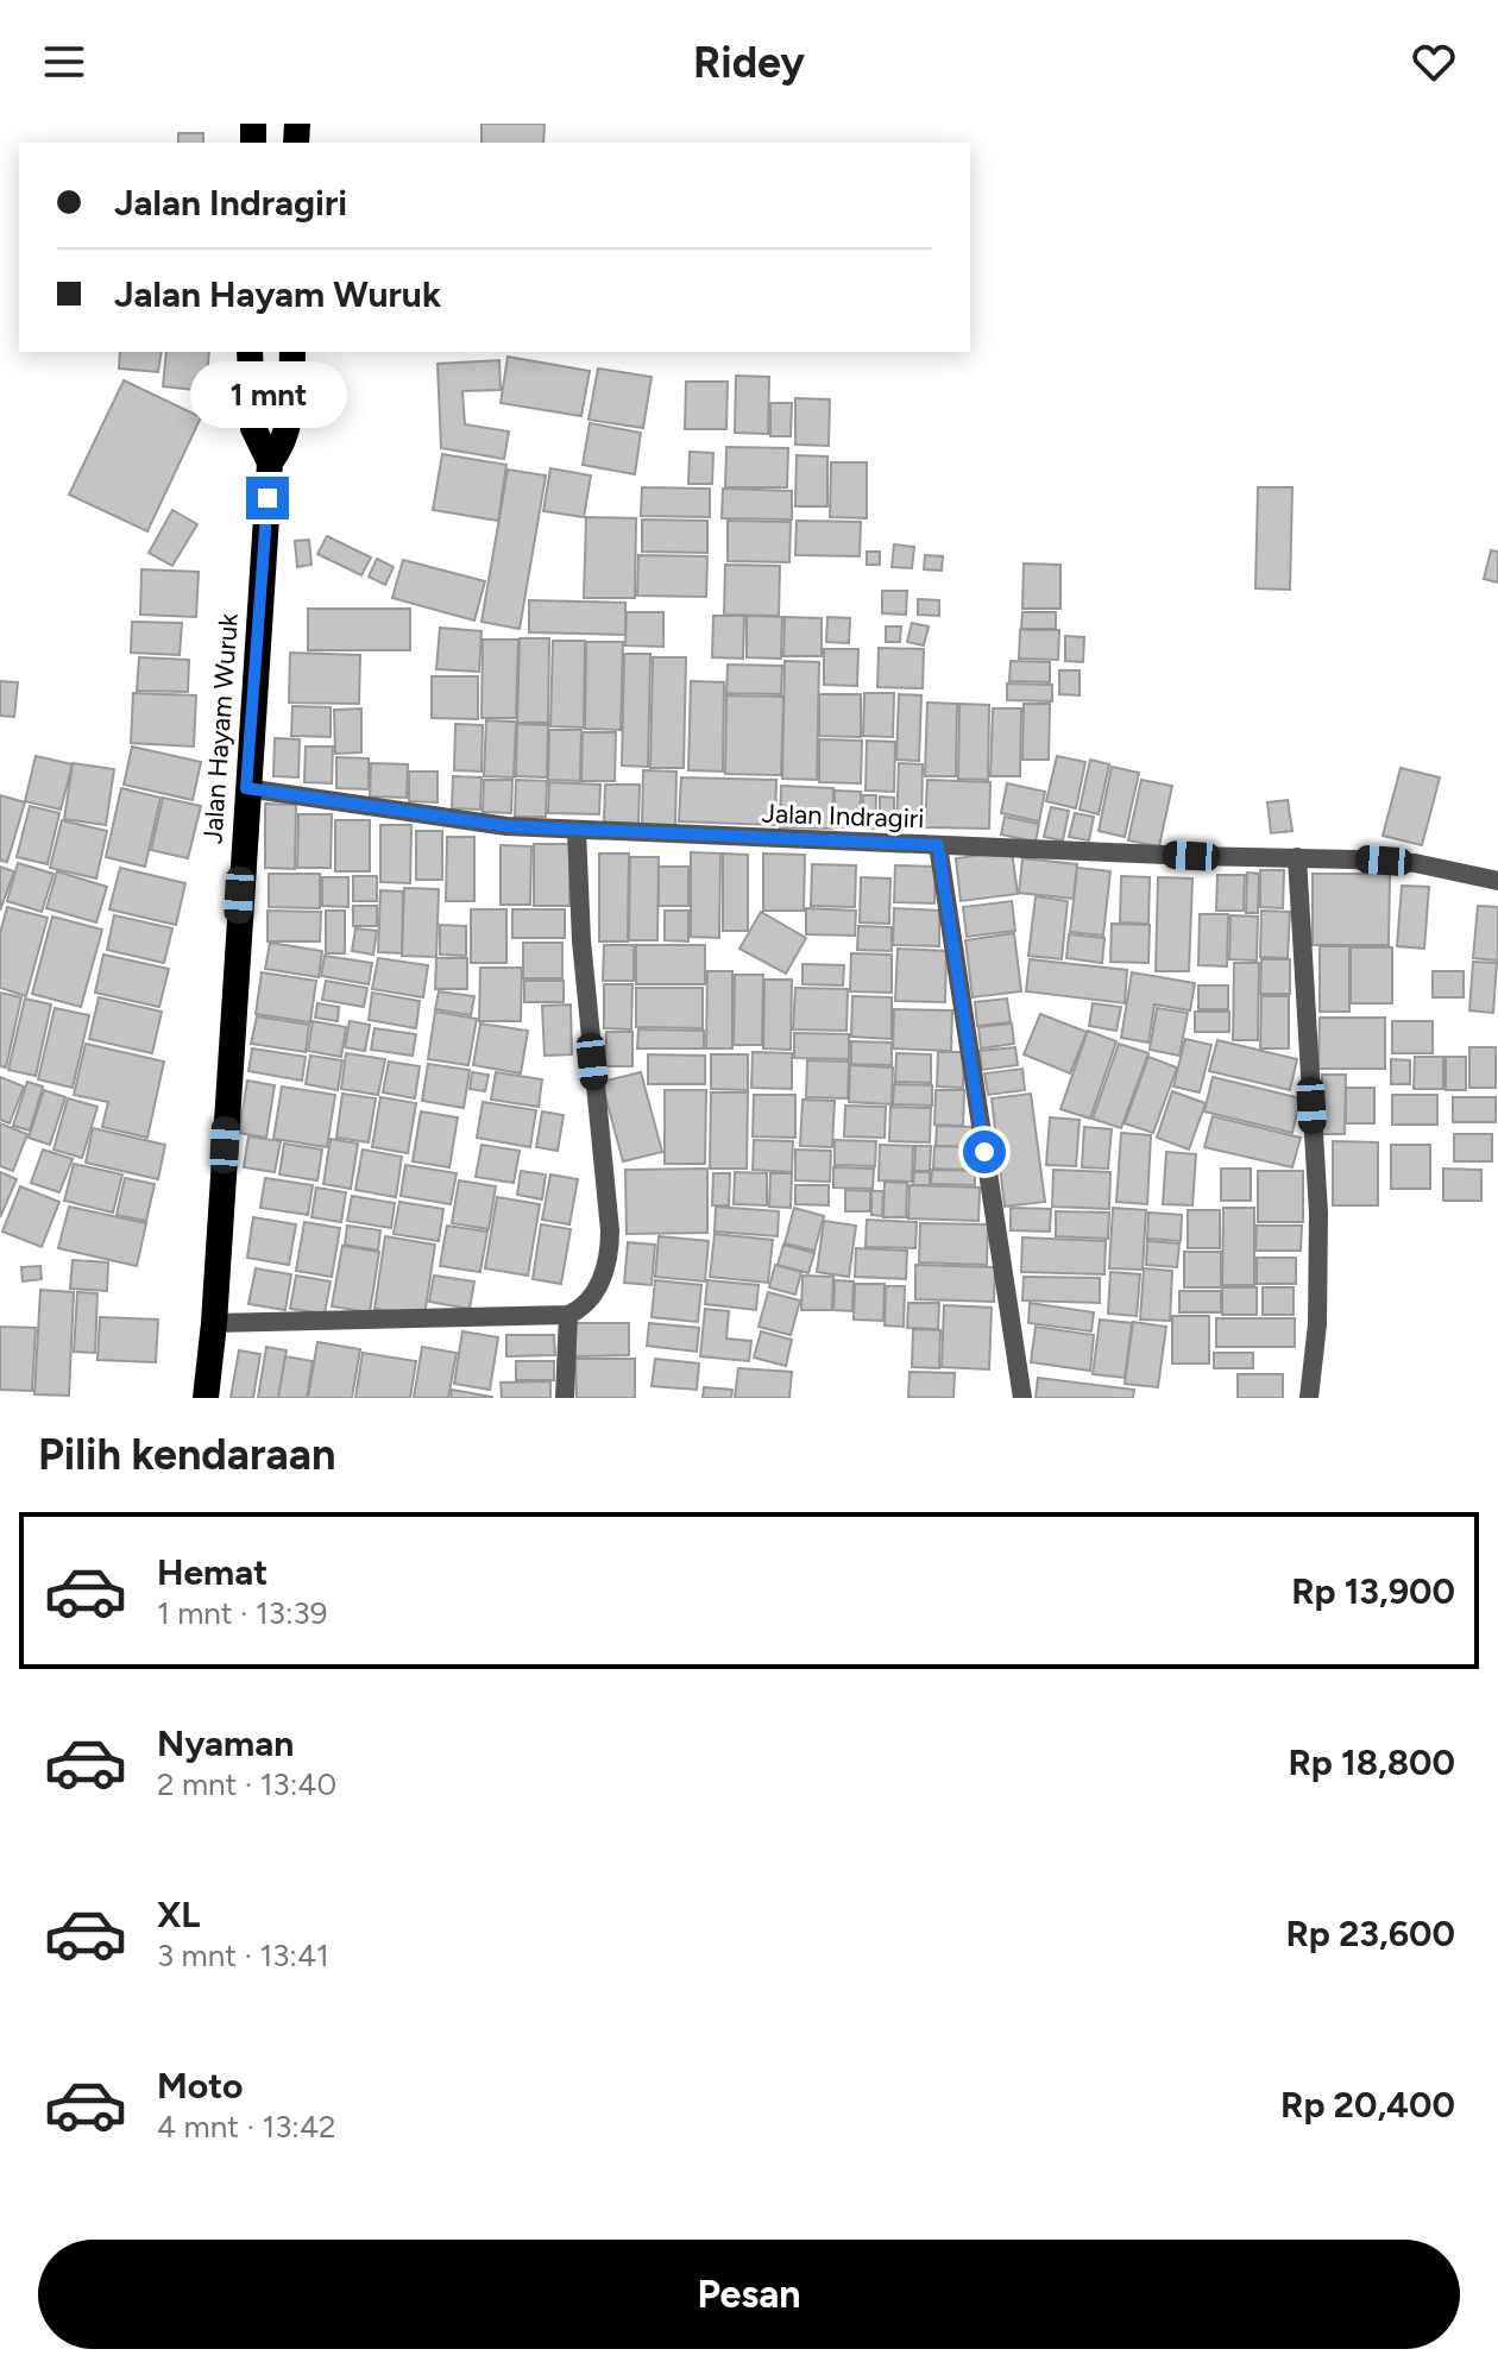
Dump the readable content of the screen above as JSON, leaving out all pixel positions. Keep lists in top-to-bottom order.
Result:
{
  "streets": {
    "highway": ["Jalan Hayam Wuruk"],
    "street": ["Jalan Indragiri"]
  },
  "crossings": [
    ["Jalan Hayam Wuruk", "Jalan Indragiri"]
  ],
  "page": {
    "header": "Ridey",
    "banner": ["Jalan Indragiri", "Jalan Hayam Wuruk"],
    "bubble": "1 mnt",
    "heading": "Pilih kendaraan",
    "list": [
      {
        "name": "Hemat",
        "note": "1 mnt · 13:39",
        "value": "Rp 13,900"
      },
      {
        "name": "Nyaman",
        "note": "2 mnt · 13:40",
        "value": "Rp 18,800"
      },
      {
        "name": "XL",
        "note": "3 mnt · 13:41",
        "value": "Rp 23,600"
      },
      {
        "name": "Moto",
        "note": "4 mnt · 13:42",
        "value": "Rp 20,400"
      }
    ],
    "buttons": "Pesan"
  }
}
